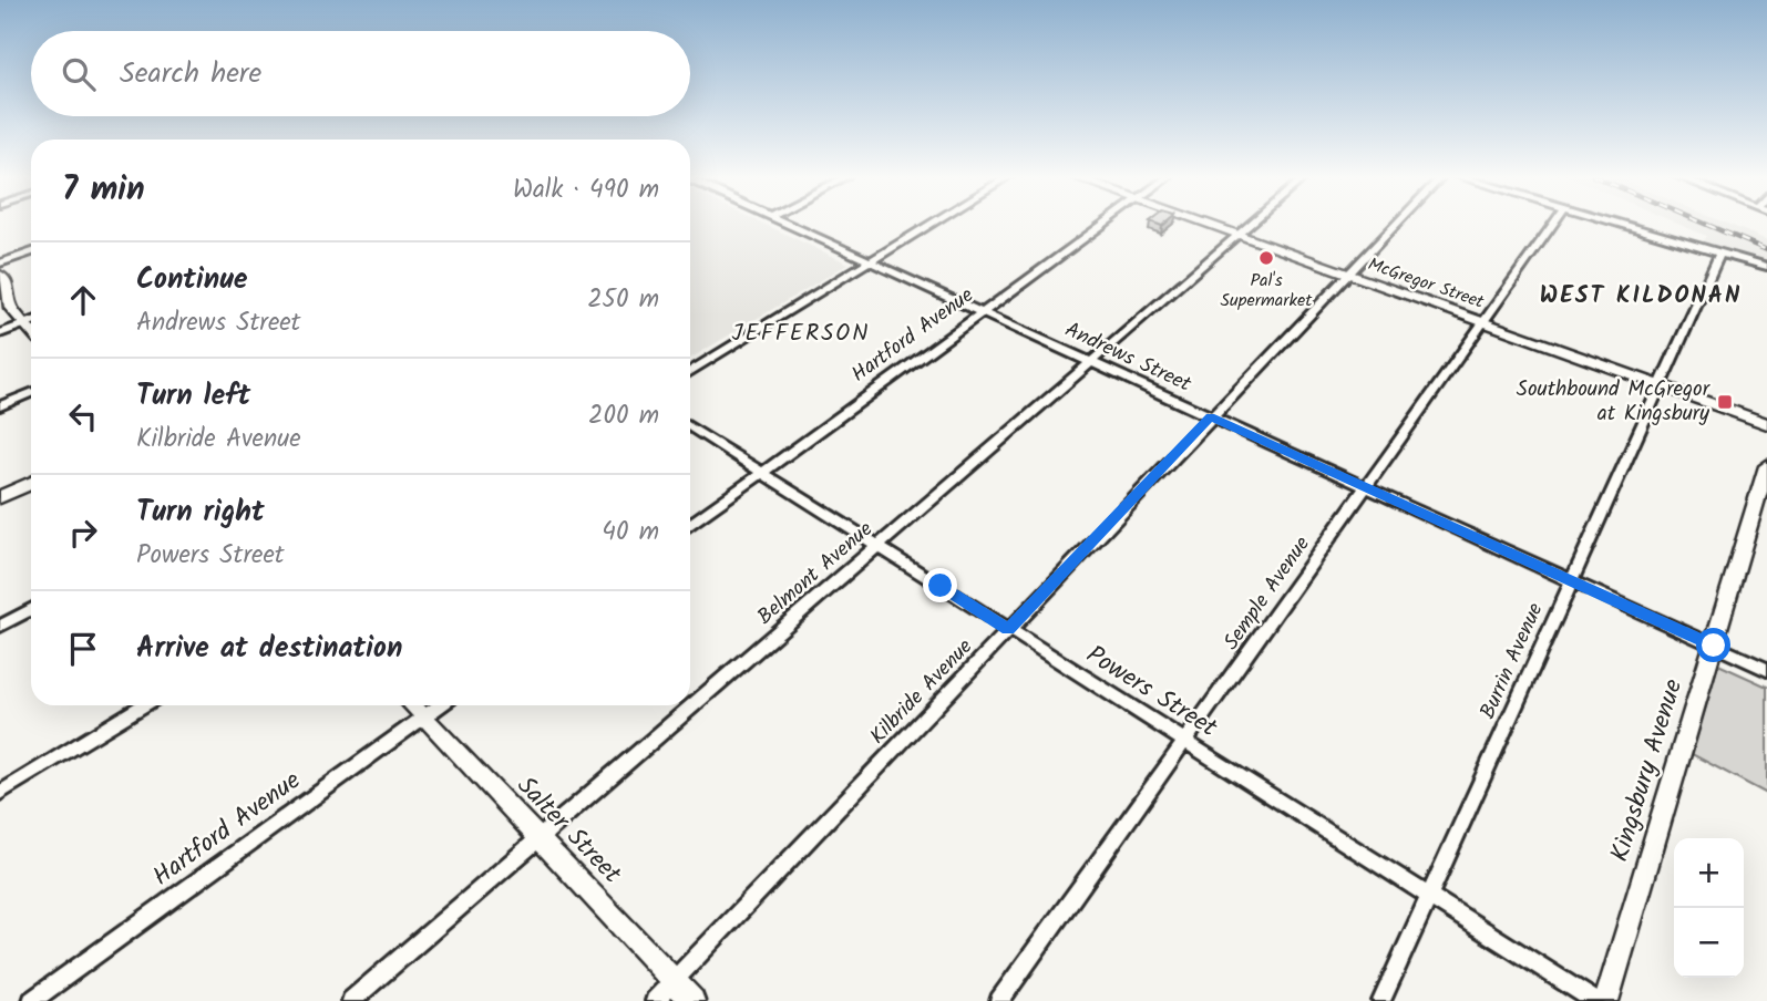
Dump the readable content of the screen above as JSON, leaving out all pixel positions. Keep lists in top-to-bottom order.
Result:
{
  "streets": {
    "main road": ["McGregor Street", "Kingsbury Avenue", "Salter Street"],
    "street": [
      "Hartford Avenue",
      "Andrews Street",
      "Belmont Avenue",
      "Semple Avenue",
      "Burrin Avenue",
      "Kilbride Avenue",
      "Powers Street"
    ]
  },
  "crossings": [
    ["McGregor Street", "Belmont Avenue"],
    ["McGregor Street", "Semple Avenue"],
    ["McGregor Street", "Burrin Avenue"],
    ["McGregor Street", "Kilbride Avenue"],
    ["Hartford Avenue", "Andrews Street"],
    ["Hartford Avenue", "Powers Street"],
    ["Hartford Avenue", "Salter Street"],
    ["Andrews Street", "Belmont Avenue"],
    ["Andrews Street", "Semple Avenue"],
    ["Andrews Street", "Burrin Avenue"],
    ["Andrews Street", "Kilbride Avenue"],
    ["Andrews Street", "Kingsbury Avenue"],
    ["Belmont Avenue", "Powers Street"],
    ["Belmont Avenue", "Salter Street"],
    ["Semple Avenue", "Powers Street"],
    ["Burrin Avenue", "Powers Street"],
    ["Kilbride Avenue", "Powers Street"],
    ["Kilbride Avenue", "Salter Street"]
  ],
  "districts": ["WEST KILDONAN", "JEFFERSON"],
  "places": {
    "other": ["Pal's Supermarket"],
    "transit": ["Southbound McGregor at Kingsbury"]
  },
  "page": {
    "search": "Search here",
    "heading": ["7 min", "Walk · 490 m"],
    "list": [
      ["Continue", "Andrews Street", "250 m"],
      ["Turn left", "Kilbride Avenue", "200 m"],
      ["Turn right", "Powers Street", "40 m"],
      "Arrive at destination"
    ],
    "map_buttons": ["+", "−"]
  }
}
